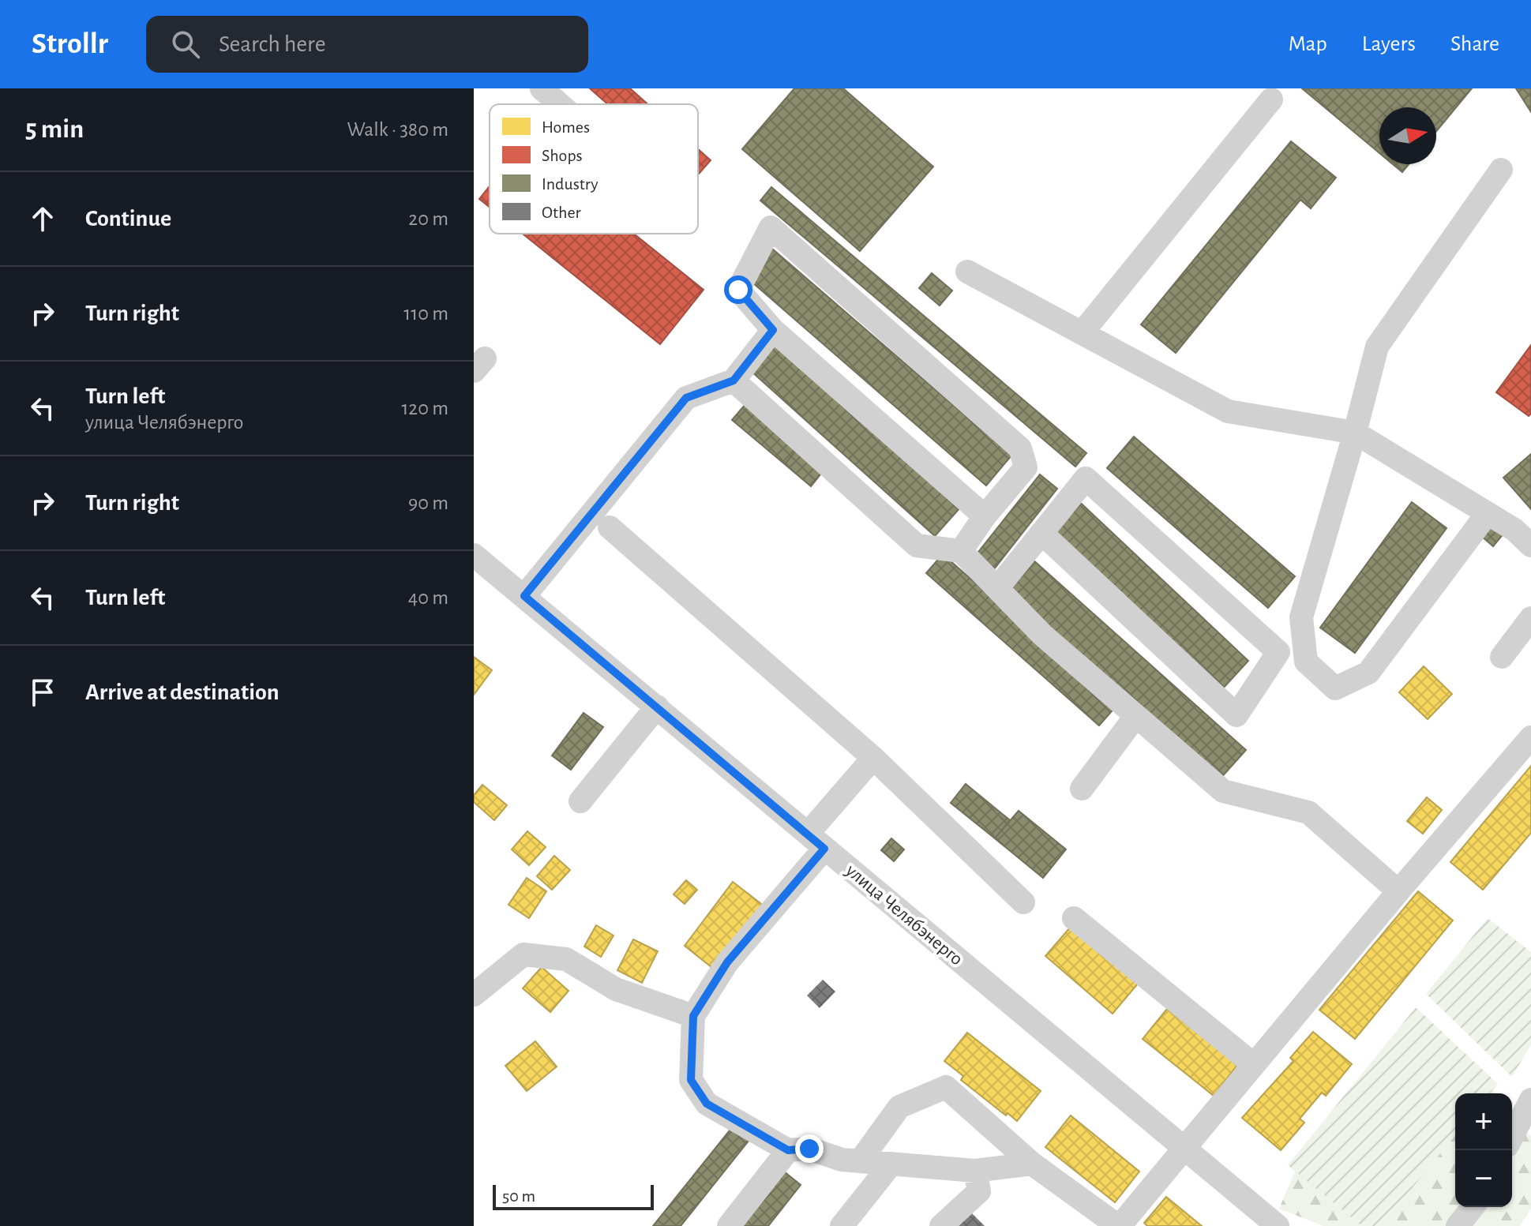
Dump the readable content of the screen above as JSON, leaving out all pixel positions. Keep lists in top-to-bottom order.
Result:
{
  "streets": {
    "street": ["улица Челябэнерго"]
  },
  "legend": [
    "Homes",
    "Shops",
    "Industry",
    "Other"
  ],
  "scale_bar": "50 m",
  "north": "right",
  "page": {
    "header": "Strollr",
    "search": "Search here",
    "nav": ["Map", "Layers", "Share"],
    "heading": ["5 min", "Walk · 380 m"],
    "list": [
      ["Continue", "20 m"],
      ["Turn right", "110 m"],
      ["Turn left", "улица Челябэнерго", "120 m"],
      ["Turn right", "90 m"],
      ["Turn left", "40 m"],
      "Arrive at destination"
    ],
    "map_buttons": ["+", "−"],
    "scale": "50 m"
  }
}
